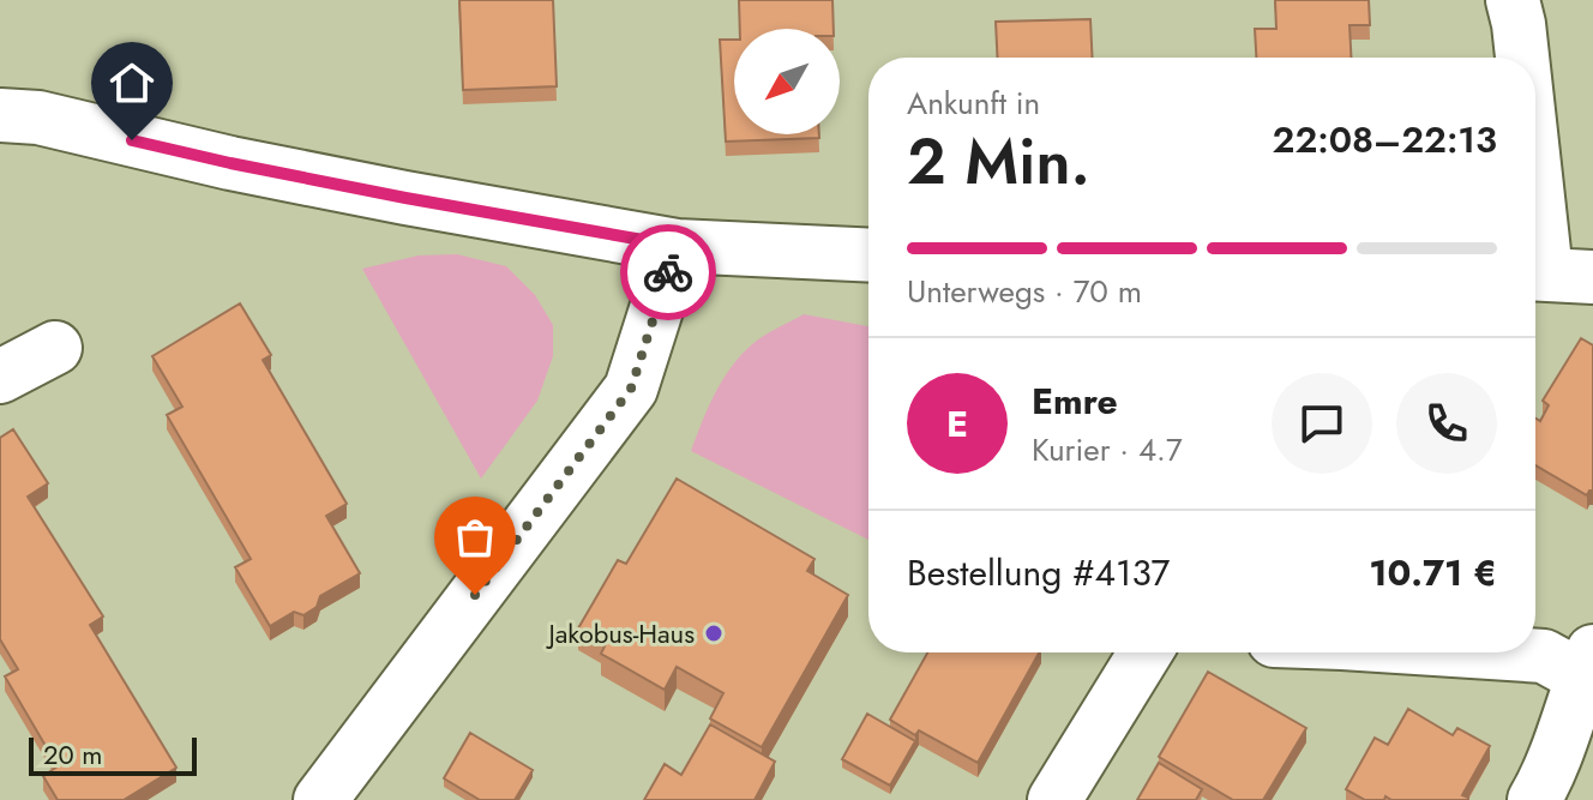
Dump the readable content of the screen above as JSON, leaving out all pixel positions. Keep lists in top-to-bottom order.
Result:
{
  "places": ["Jakobus-Haus"],
  "scale_bar": "20 m",
  "north": "bottom left",
  "page": {
    "heading": ["2 Min.", "Ankunft in", "22:08–22:13"],
    "panel": [
      "Emre",
      "Kurier · 4.7",
      "Bestellung #4137",
      "10.71 €"
    ],
    "bar": "Unterwegs · 70 m",
    "round": "E",
    "scale": "20 m"
  }
}
